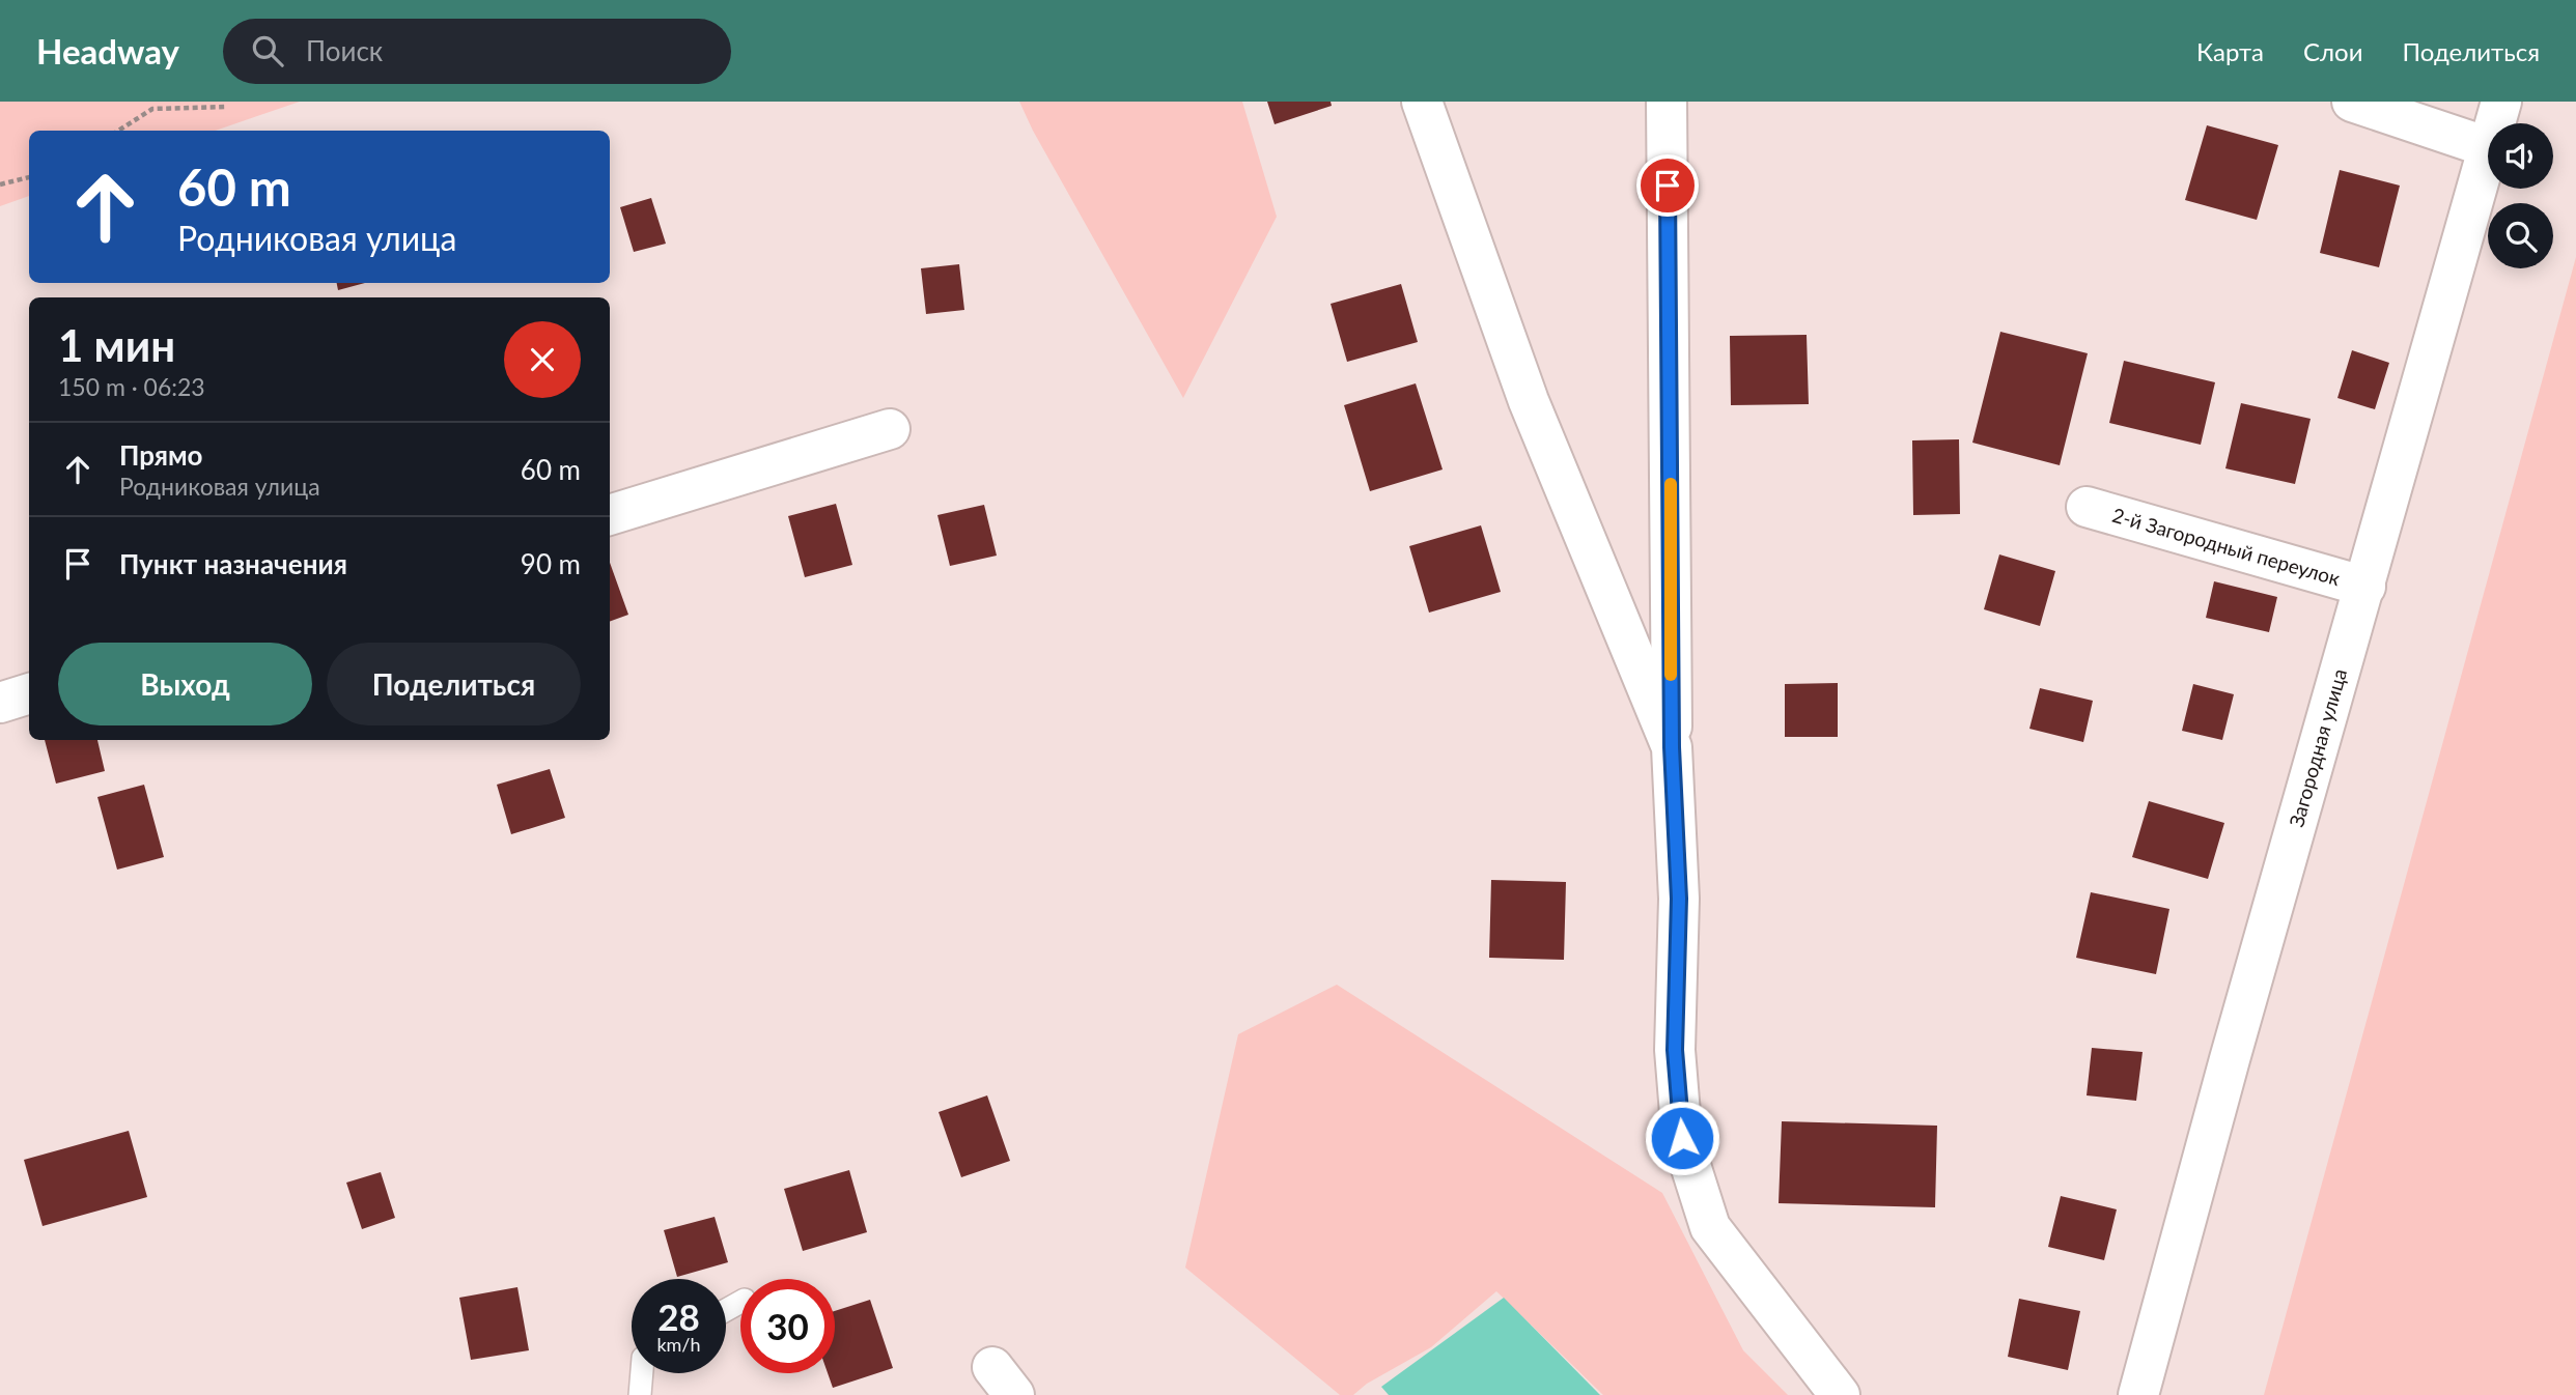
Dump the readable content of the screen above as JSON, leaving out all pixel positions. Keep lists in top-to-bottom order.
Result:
{
  "streets": {
    "street": ["2-й Загородный переулок", "Загородная улица"]
  },
  "crossings": [
    ["2-й Загородный переулок", "Загородная улица"]
  ],
  "page": {
    "header": "Headway",
    "search": "Поиск",
    "nav": ["Карта", "Слои", "Поделиться"],
    "turn": ["60 m", "Родниковая улица"],
    "heading": ["1 мин", "150 m · 06:23"],
    "list": [
      {
        "name": "Прямо",
        "note": "Родниковая улица",
        "value": "60 m"
      },
      {
        "name": "Пункт назначения",
        "value": "90 m"
      }
    ],
    "buttons": ["Выход", "Поделиться"],
    "speed": "28 km/h",
    "limit": "30"
  }
}
